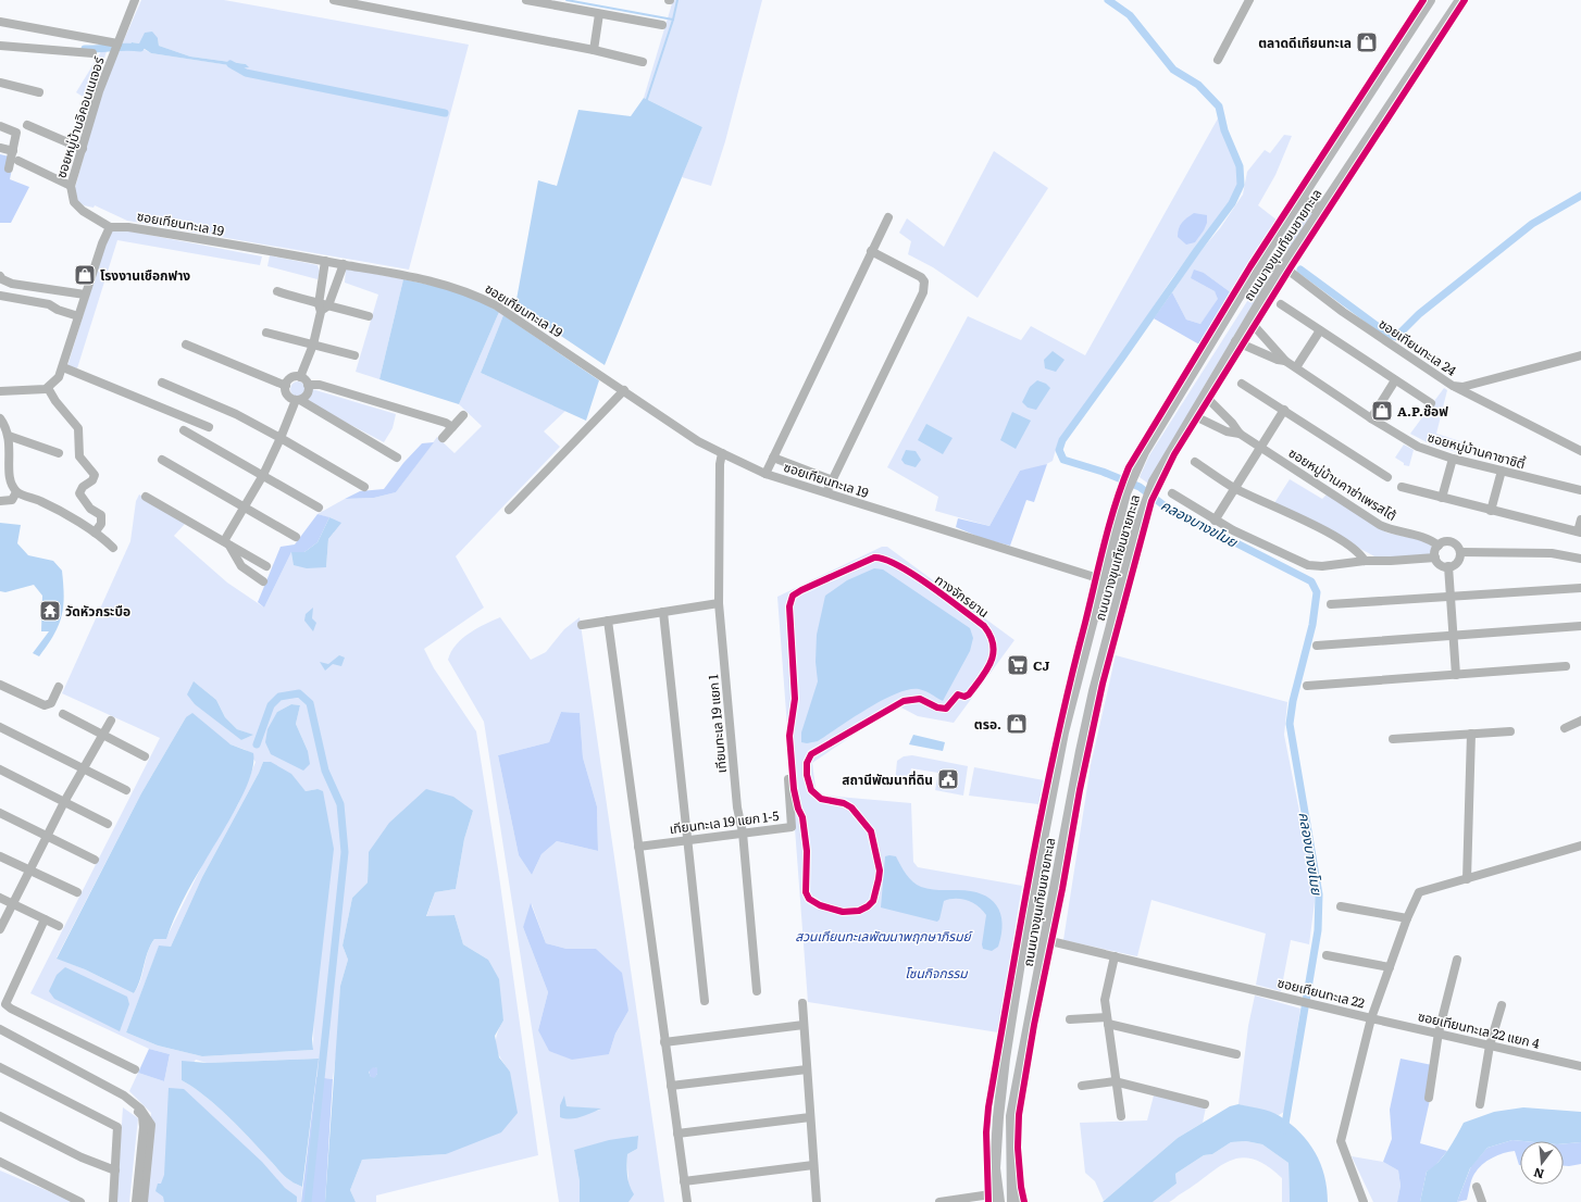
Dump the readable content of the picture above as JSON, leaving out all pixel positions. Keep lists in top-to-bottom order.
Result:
{
  "streets": {
    "main road": ["ถนนบางขุนเทียนชายทะเล"],
    "street": [
      "ซอยหมู่บ้านอิคอนเนเจอร์",
      "ซอยเทียนทะเล 19",
      "ซอยเทียนทะเล 24",
      "ซอยหมู่บ้านคาซาซิตี้",
      "ซอยหมู่บ้านคาซ่าเพรสโต้",
      "เทียนทะเล 19 แยก 1",
      "เทียนทะเล 19 แยก 1-5",
      "ซอยเทียนทะเล 22",
      "ซอยเทียนทะเล 22 แยก 4"
    ],
    "cycle path": ["ทางจักรยาน"]
  },
  "crossings": [
    ["ซอยหมู่บ้านอิคอนเนเจอร์", "ซอยเทียนทะเล 19"],
    ["ซอยเทียนทะเล 19", "ถนนบางขุนเทียนชายทะเล"],
    ["ซอยเทียนทะเล 19", "เทียนทะเล 19 แยก 1"],
    ["ถนนบางขุนเทียนชายทะเล", "ซอยเทียนทะเล 24"],
    ["ถนนบางขุนเทียนชายทะเล", "ซอยหมู่บ้านคาซาซิตี้"],
    ["ถนนบางขุนเทียนชายทะเล", "ซอยหมู่บ้านคาซ่าเพรสโต้"],
    ["ถนนบางขุนเทียนชายทะเล", "ซอยเทียนทะเล 22"],
    ["เทียนทะเล 19 แยก 1", "เทียนทะเล 19 แยก 1-5"],
    ["ซอยเทียนทะเล 22", "ซอยเทียนทะเล 22 แยก 4"]
  ],
  "water": ["คลองบางขโมย"],
  "parks": ["สวนเทียนทะเลพัฒนาพฤกษาภิรมย์", "โซนกิจกรรม"],
  "places": {
    "shop": [
      "ตลาดดีเทียนทะเล",
      "โรงงานเชือกฟาง",
      "A.P.ช๊อฟ",
      "ตรอ."
    ],
    "temple": ["วัดหัวกระบือ"],
    "supermarket": ["CJ"],
    "public building": ["สถานีพัฒนาที่ดิน"]
  },
  "north": "bottom"
}
